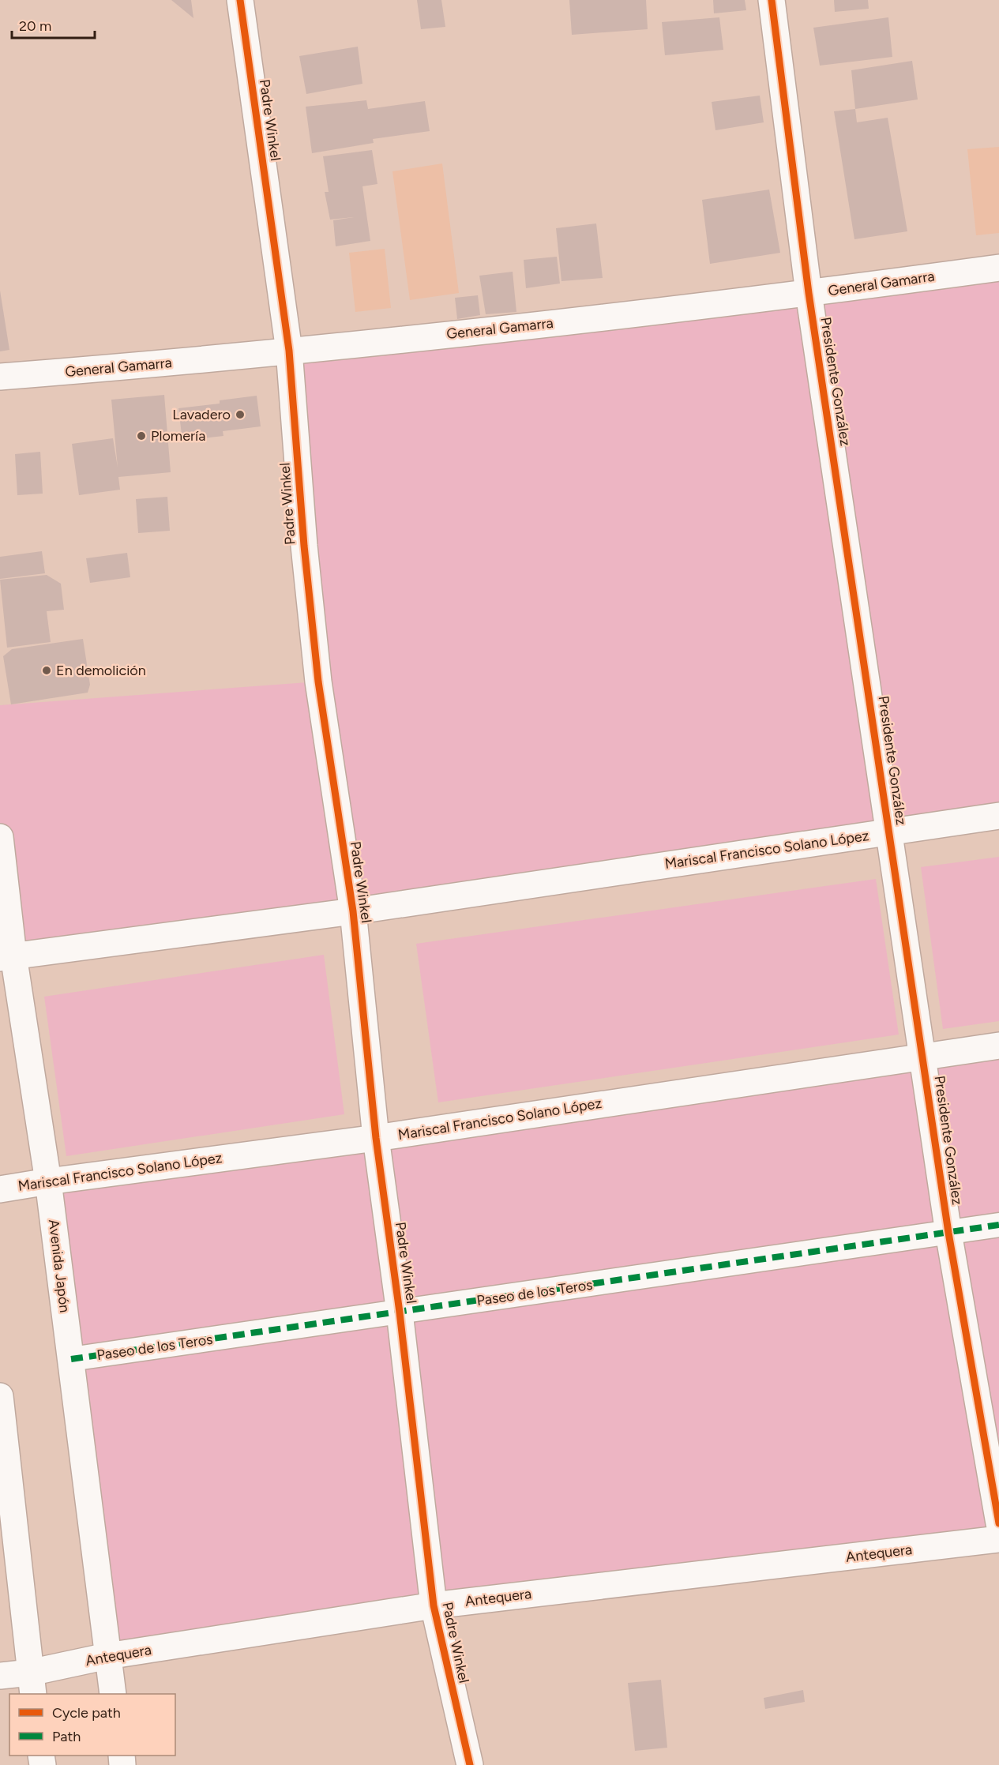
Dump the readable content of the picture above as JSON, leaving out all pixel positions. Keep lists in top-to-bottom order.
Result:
{
  "streets": {
    "street": [
      "Padre Winkel",
      "General Gamarra",
      "Presidente González",
      "Mariscal Francisco Solano López",
      "Avenida Japón",
      "Paseo de los Teros",
      "Antequera"
    ]
  },
  "crossings": [
    ["Padre Winkel", "General Gamarra"],
    ["Padre Winkel", "Mariscal Francisco Solano López"],
    ["Padre Winkel", "Paseo de los Teros"],
    ["Padre Winkel", "Antequera"],
    ["General Gamarra", "Presidente González"],
    ["Presidente González", "Mariscal Francisco Solano López"],
    ["Presidente González", "Paseo de los Teros"],
    ["Mariscal Francisco Solano López", "Avenida Japón"],
    ["Avenida Japón", "Paseo de los Teros"],
    ["Avenida Japón", "Antequera"]
  ],
  "places": ["Lavadero", "Plomería", "En demolición"],
  "legend": ["Cycle path", "Path"],
  "scale_bar": "20 m"
}
